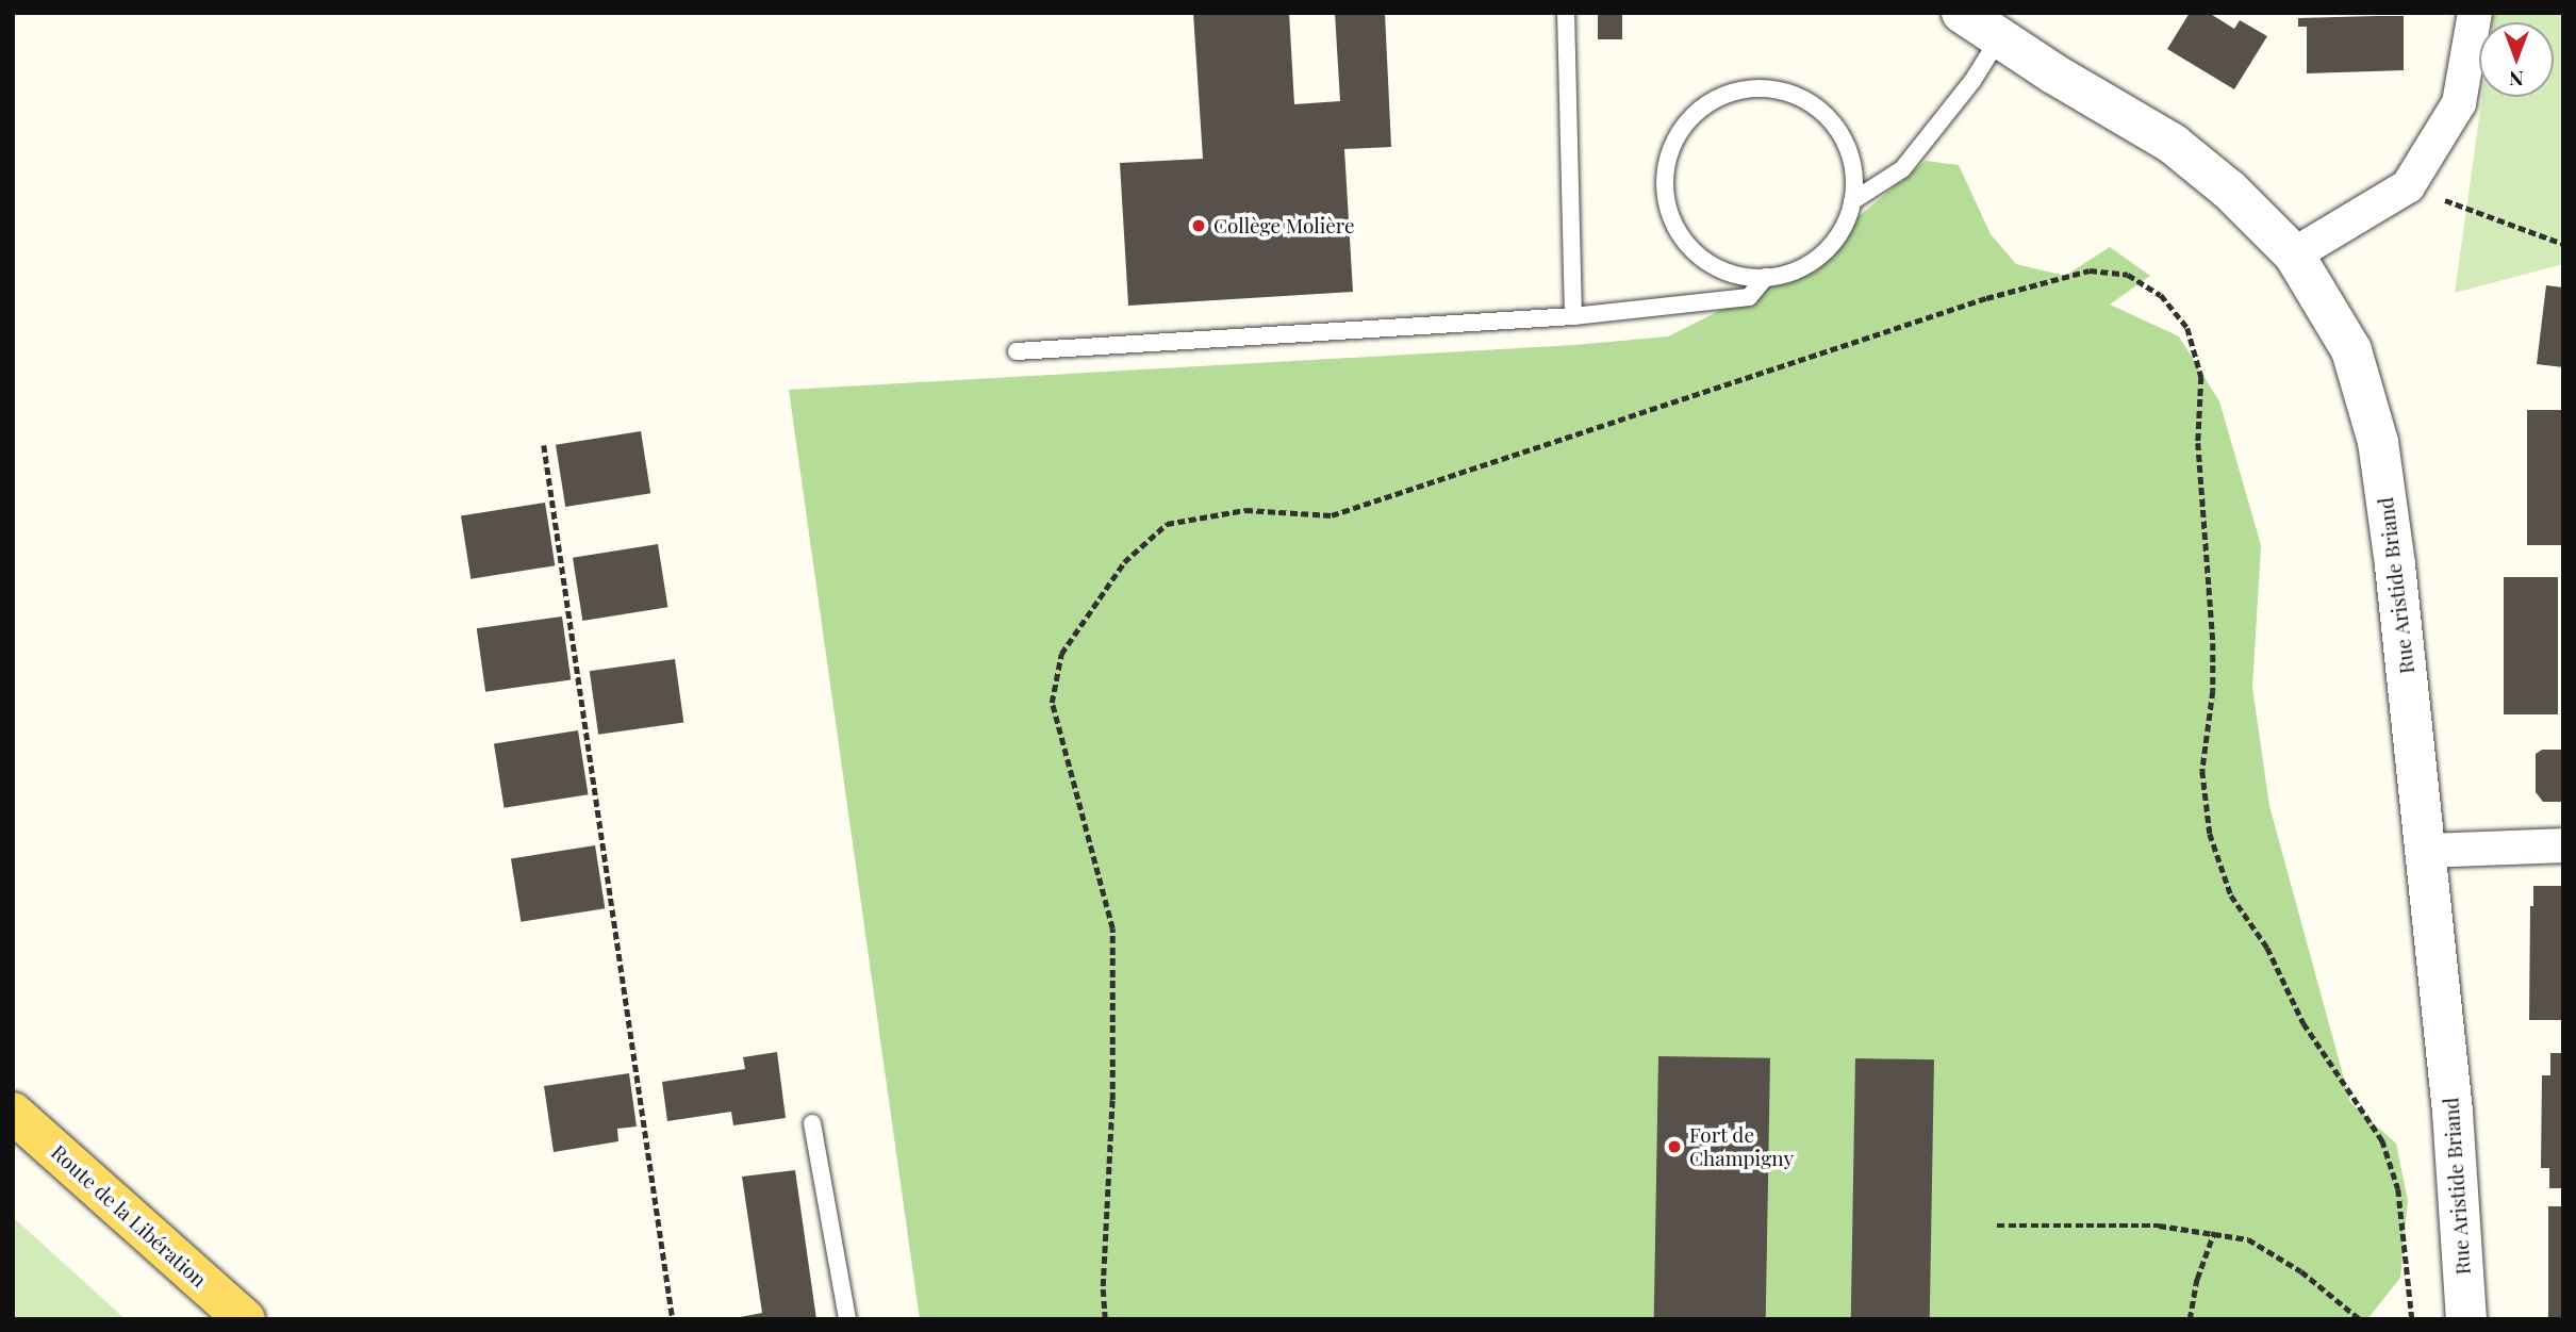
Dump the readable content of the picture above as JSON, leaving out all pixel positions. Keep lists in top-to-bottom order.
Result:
{
  "streets": {
    "main road": ["Route de la Libération"],
    "street": ["Rue Aristide Briand"]
  },
  "places": ["Collège Molière", "Fort de Champigny"],
  "north": "bottom"
}
